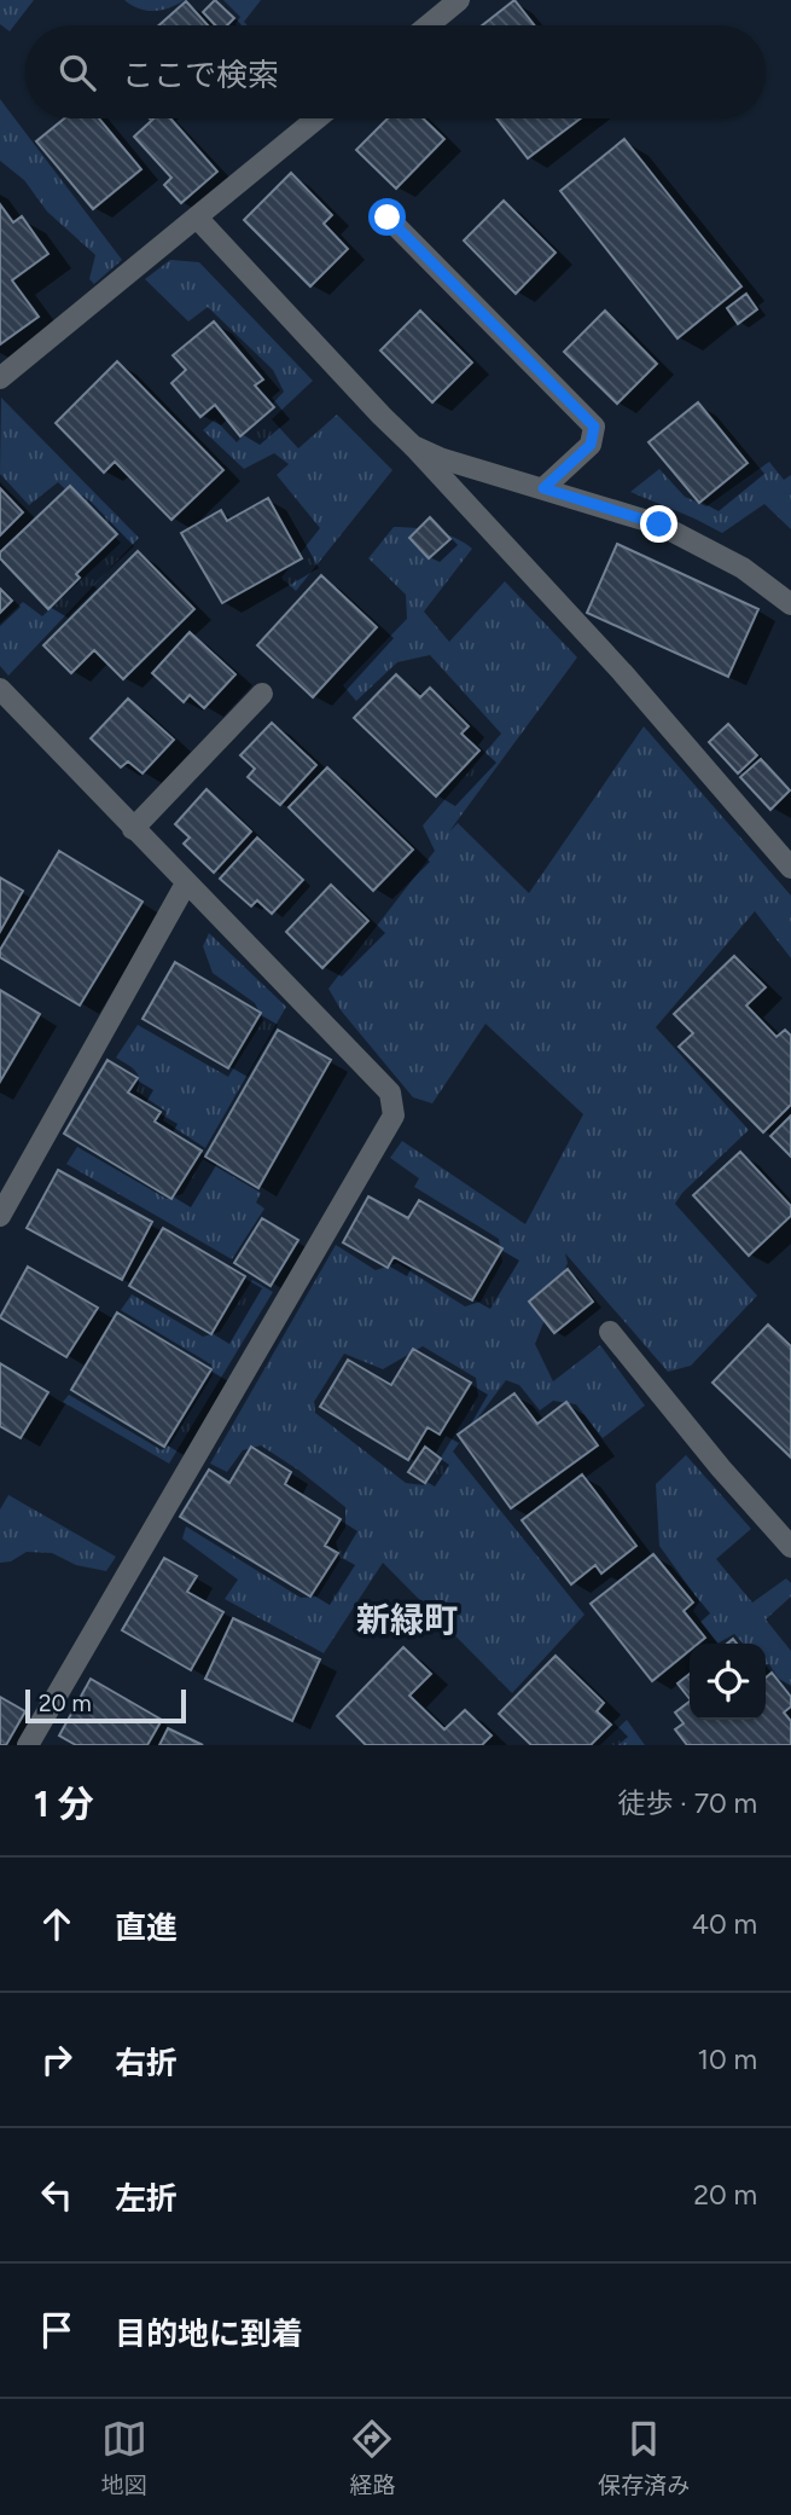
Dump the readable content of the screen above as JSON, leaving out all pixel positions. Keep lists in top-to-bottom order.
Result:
{
  "districts": ["新緑町"],
  "scale_bar": "20 m",
  "page": {
    "search": "ここで検索",
    "scale": "20 m",
    "heading": ["1 分", "徒歩 · 70 m"],
    "list": [
      ["直進", "40 m"],
      ["右折", "10 m"],
      ["左折", "20 m"],
      "目的地に到着"
    ],
    "nav": ["地図", "経路", "保存済み"]
  }
}
